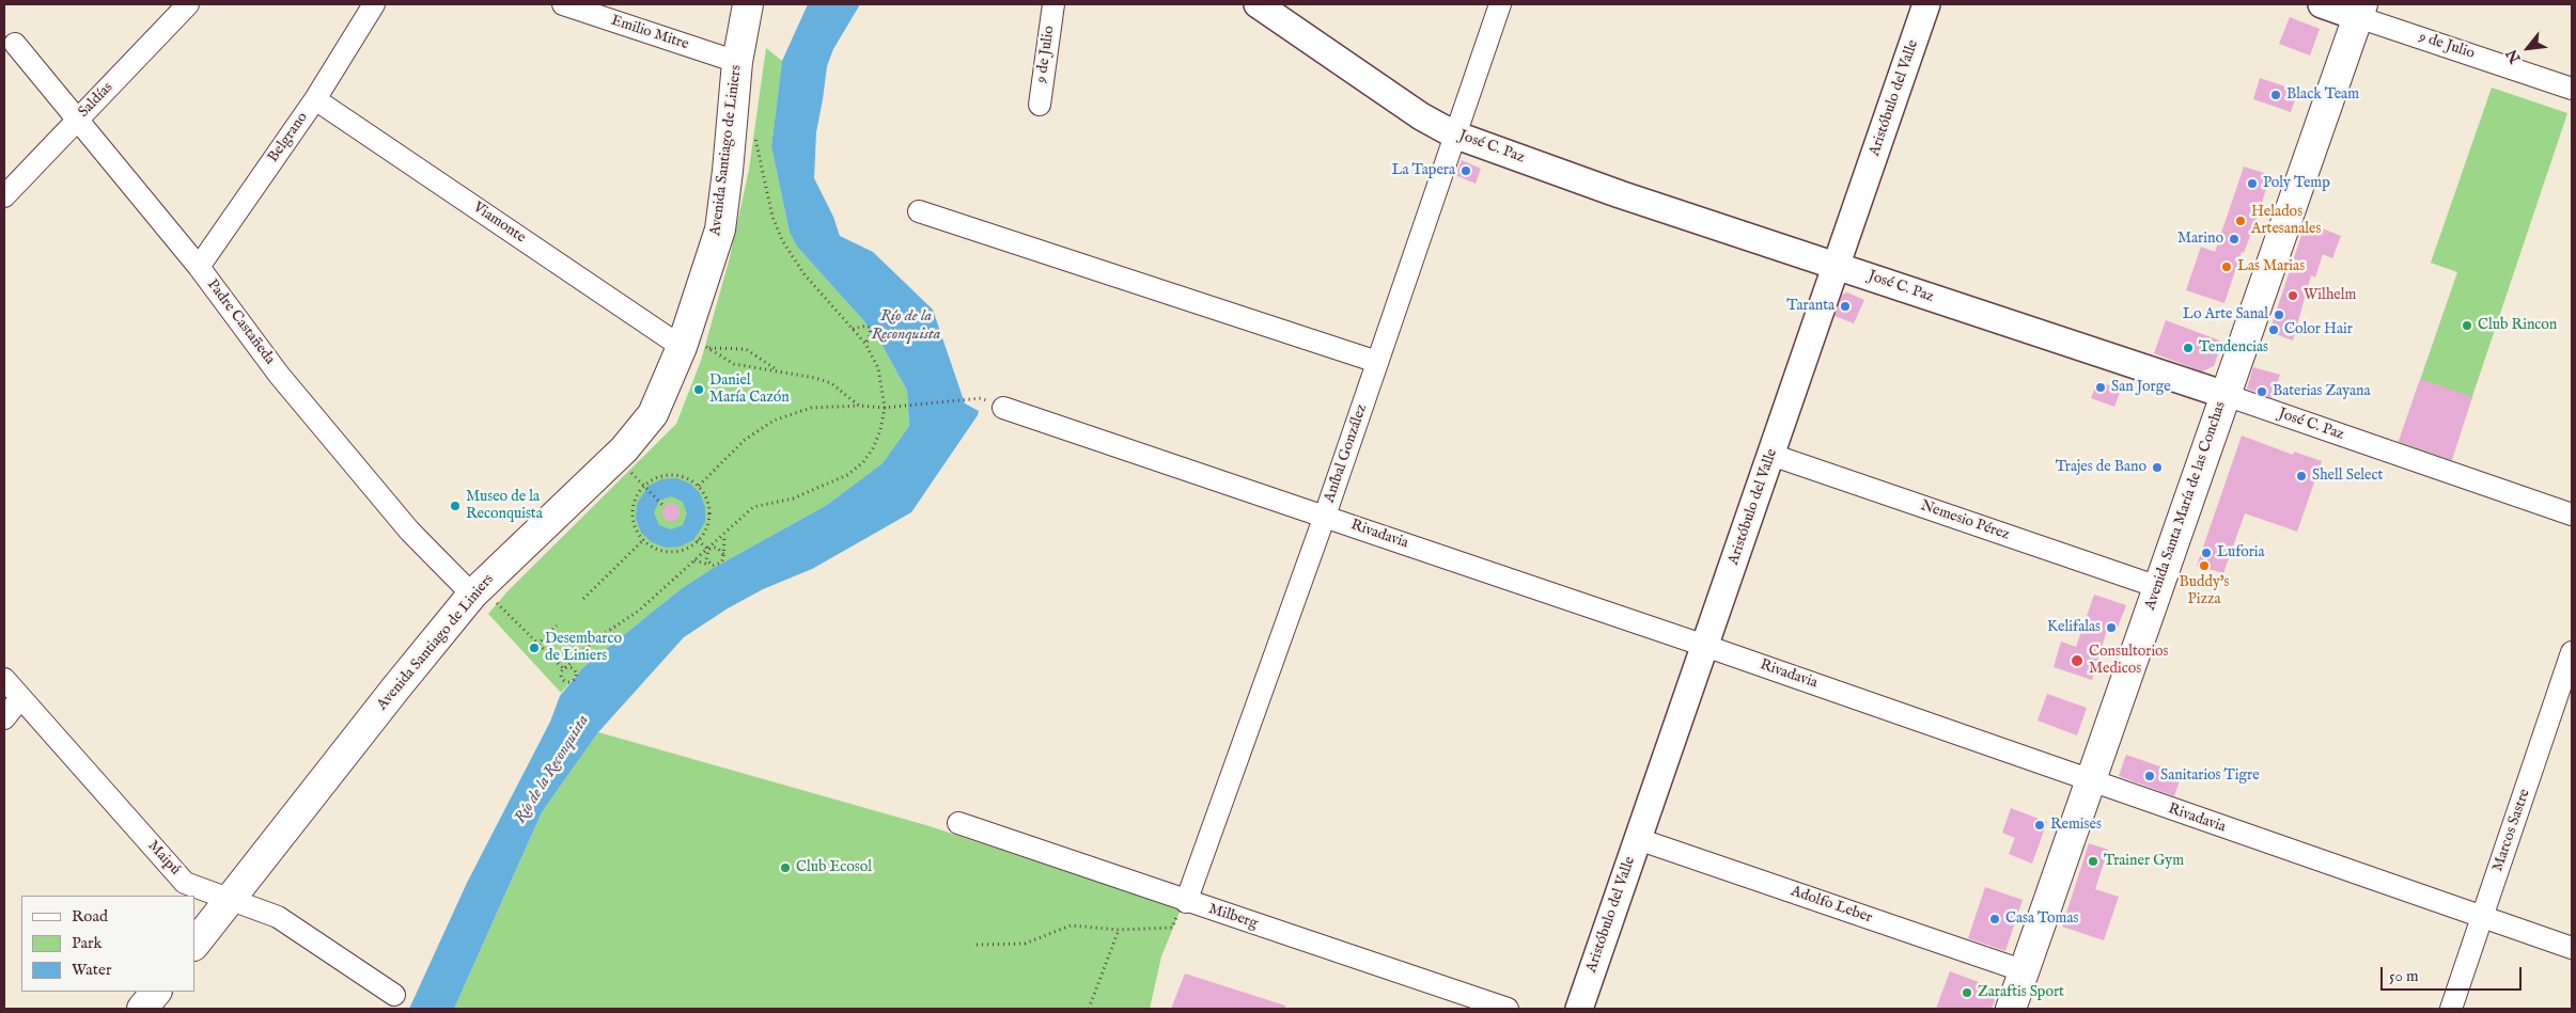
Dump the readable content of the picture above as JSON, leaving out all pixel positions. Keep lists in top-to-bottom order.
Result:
{
  "streets": {
    "main road": ["Avenida Santiago de Liniers", "Avenida Santa María de las Conchas"],
    "street": [
      "Emilio Mitre",
      "9 de Julio",
      "Aristóbulo del Valle",
      "Saldías",
      "Belgrano",
      "José C. Paz",
      "Viamonte",
      "Padre Castañeda",
      "Aníbal González",
      "Nemesio Pérez",
      "Rivadavia",
      "Marcos Sastre",
      "Maipú",
      "Adolfo Leber",
      "Milberg"
    ]
  },
  "crossings": [
    ["Emilio Mitre", "Avenida Santiago de Liniers"],
    ["9 de Julio", "Avenida Santa María de las Conchas"],
    ["Aristóbulo del Valle", "José C. Paz"],
    ["Aristóbulo del Valle", "Nemesio Pérez"],
    ["Aristóbulo del Valle", "Rivadavia"],
    ["Aristóbulo del Valle", "Adolfo Leber"],
    ["Saldías", "Padre Castañeda"],
    ["Belgrano", "Viamonte"],
    ["Belgrano", "Padre Castañeda"],
    ["José C. Paz", "Aníbal González"],
    ["José C. Paz", "Avenida Santa María de las Conchas"],
    ["Avenida Santiago de Liniers", "Viamonte"],
    ["Avenida Santiago de Liniers", "Padre Castañeda"],
    ["Avenida Santiago de Liniers", "Maipú"],
    ["Aníbal González", "Rivadavia"],
    ["Aníbal González", "Milberg"],
    ["Avenida Santa María de las Conchas", "Nemesio Pérez"],
    ["Avenida Santa María de las Conchas", "Rivadavia"],
    ["Avenida Santa María de las Conchas", "Adolfo Leber"],
    ["Rivadavia", "Marcos Sastre"]
  ],
  "water": ["Río de la Reconquista"],
  "places": [
    "Black Team",
    "La Tapera",
    "Poly Temp",
    "Helados Artesanales",
    "Marino",
    "Las Marias",
    "Wilhelm",
    "Taranta",
    "Lo Arte Sanal",
    "Club Rincon",
    "Color Hair",
    "Tendencias",
    "San Jorge",
    "Daniel María Cazón",
    "Baterias Zayana",
    "Trajes de Bano",
    "Shell Select",
    "Museo de la Reconquista",
    "Luforia",
    "Buddy's Pizza",
    "Kelifalas",
    "Desembarco de Liniers",
    "Consultorios Medicos",
    "Sanitarios Tigre",
    "Remises",
    "Trainer Gym",
    "Club Ecosol",
    "Casa Tomas",
    "Zaraftis Sport"
  ],
  "legend": ["Road", "Park", "Water"],
  "scale_bar": "50 m",
  "north": "bottom left"
}
